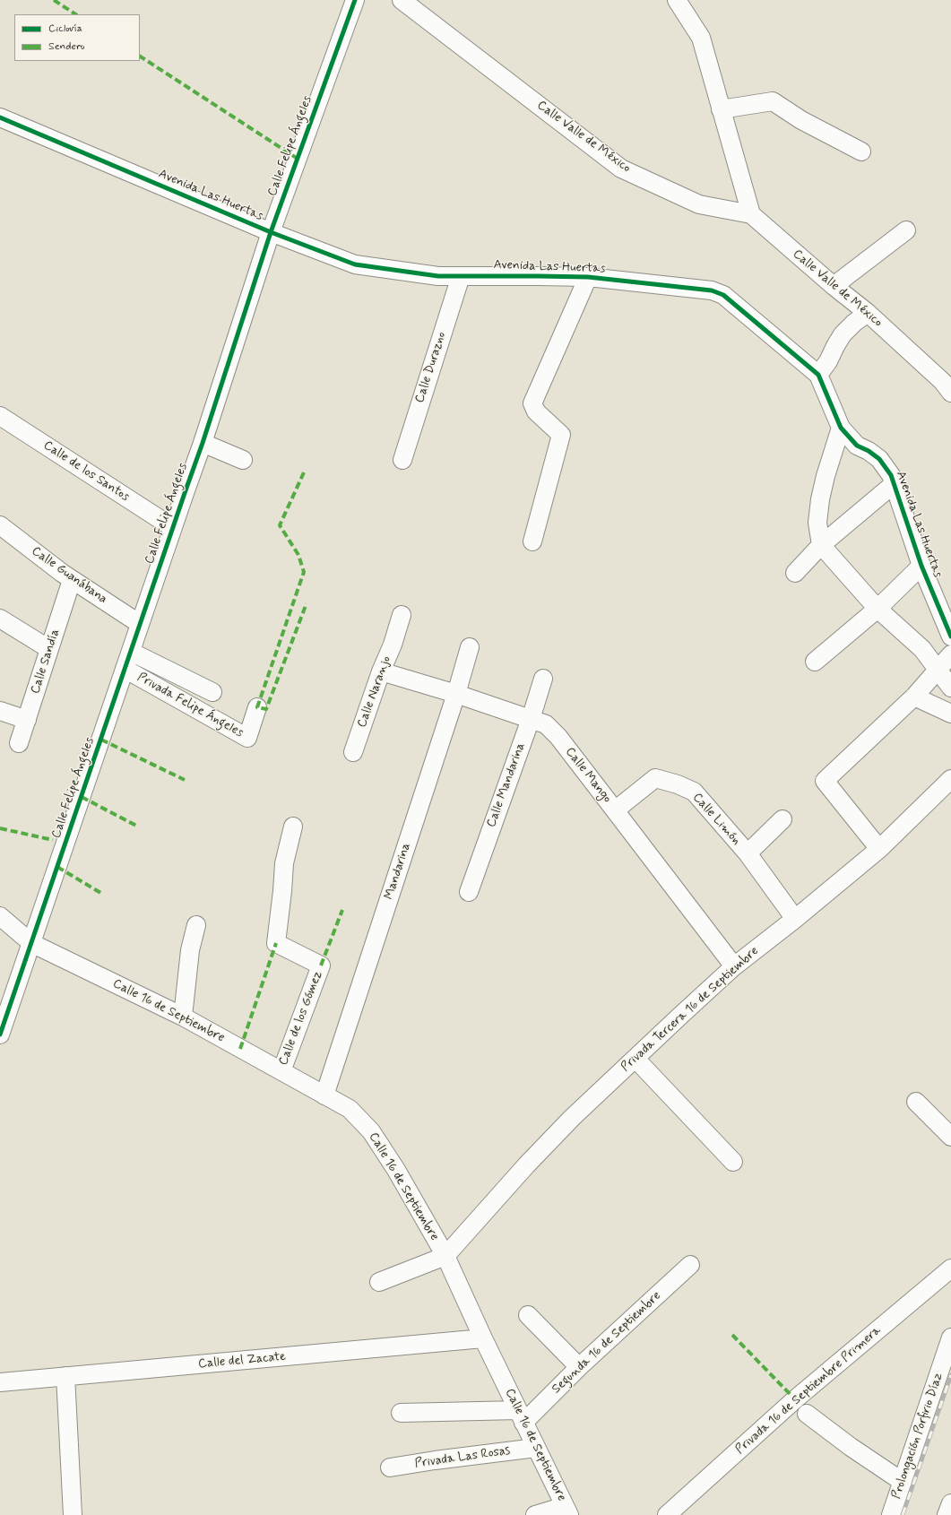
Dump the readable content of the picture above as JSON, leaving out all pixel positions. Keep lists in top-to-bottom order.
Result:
{
  "streets": {
    "street": [
      "Calle Valle de México",
      "Calle Felipe Ángeles",
      "Avenida Las Huertas",
      "Calle Durazno",
      "Calle de los Santos",
      "Calle Guanábana",
      "Calle Sandía",
      "Calle Naranjo",
      "Privada Felipe Ángeles",
      "Calle Mango",
      "Calle Mandarina",
      "Calle Limón",
      "Mandarina",
      "Privada Tercera 16 de Septiembre",
      "Calle 16 de Septiembre",
      "Calle de los Gómez",
      "Segunda 16 de Septiembre",
      "Calle del Zacate",
      "Privada 16 de Septiembre Primera",
      "Prolongación Porfirio Díaz",
      "Privada Las Rosas"
    ]
  },
  "crossings": [
    ["Calle Felipe Ángeles", "Avenida Las Huertas"],
    ["Calle Felipe Ángeles", "Calle de los Santos"],
    ["Calle Felipe Ángeles", "Calle Guanábana"],
    ["Calle Felipe Ángeles", "Privada Felipe Ángeles"],
    ["Calle Felipe Ángeles", "Calle 16 de Septiembre"],
    ["Avenida Las Huertas", "Calle Durazno"],
    ["Calle Guanábana", "Calle Sandía"],
    ["Calle Naranjo", "Calle Mango"],
    ["Calle Mango", "Calle Mandarina"],
    ["Calle Mango", "Calle Limón"],
    ["Calle Mango", "Mandarina"],
    ["Calle Mango", "Privada Tercera 16 de Septiembre"],
    ["Calle Limón", "Privada Tercera 16 de Septiembre"],
    ["Mandarina", "Calle 16 de Septiembre"],
    ["Privada Tercera 16 de Septiembre", "Calle 16 de Septiembre"],
    ["Calle 16 de Septiembre", "Calle de los Gómez"],
    ["Calle 16 de Septiembre", "Segunda 16 de Septiembre"],
    ["Calle 16 de Septiembre", "Calle del Zacate"],
    ["Calle 16 de Septiembre", "Privada Las Rosas"]
  ],
  "legend": ["Ciclovía", "Sendero"]
}
